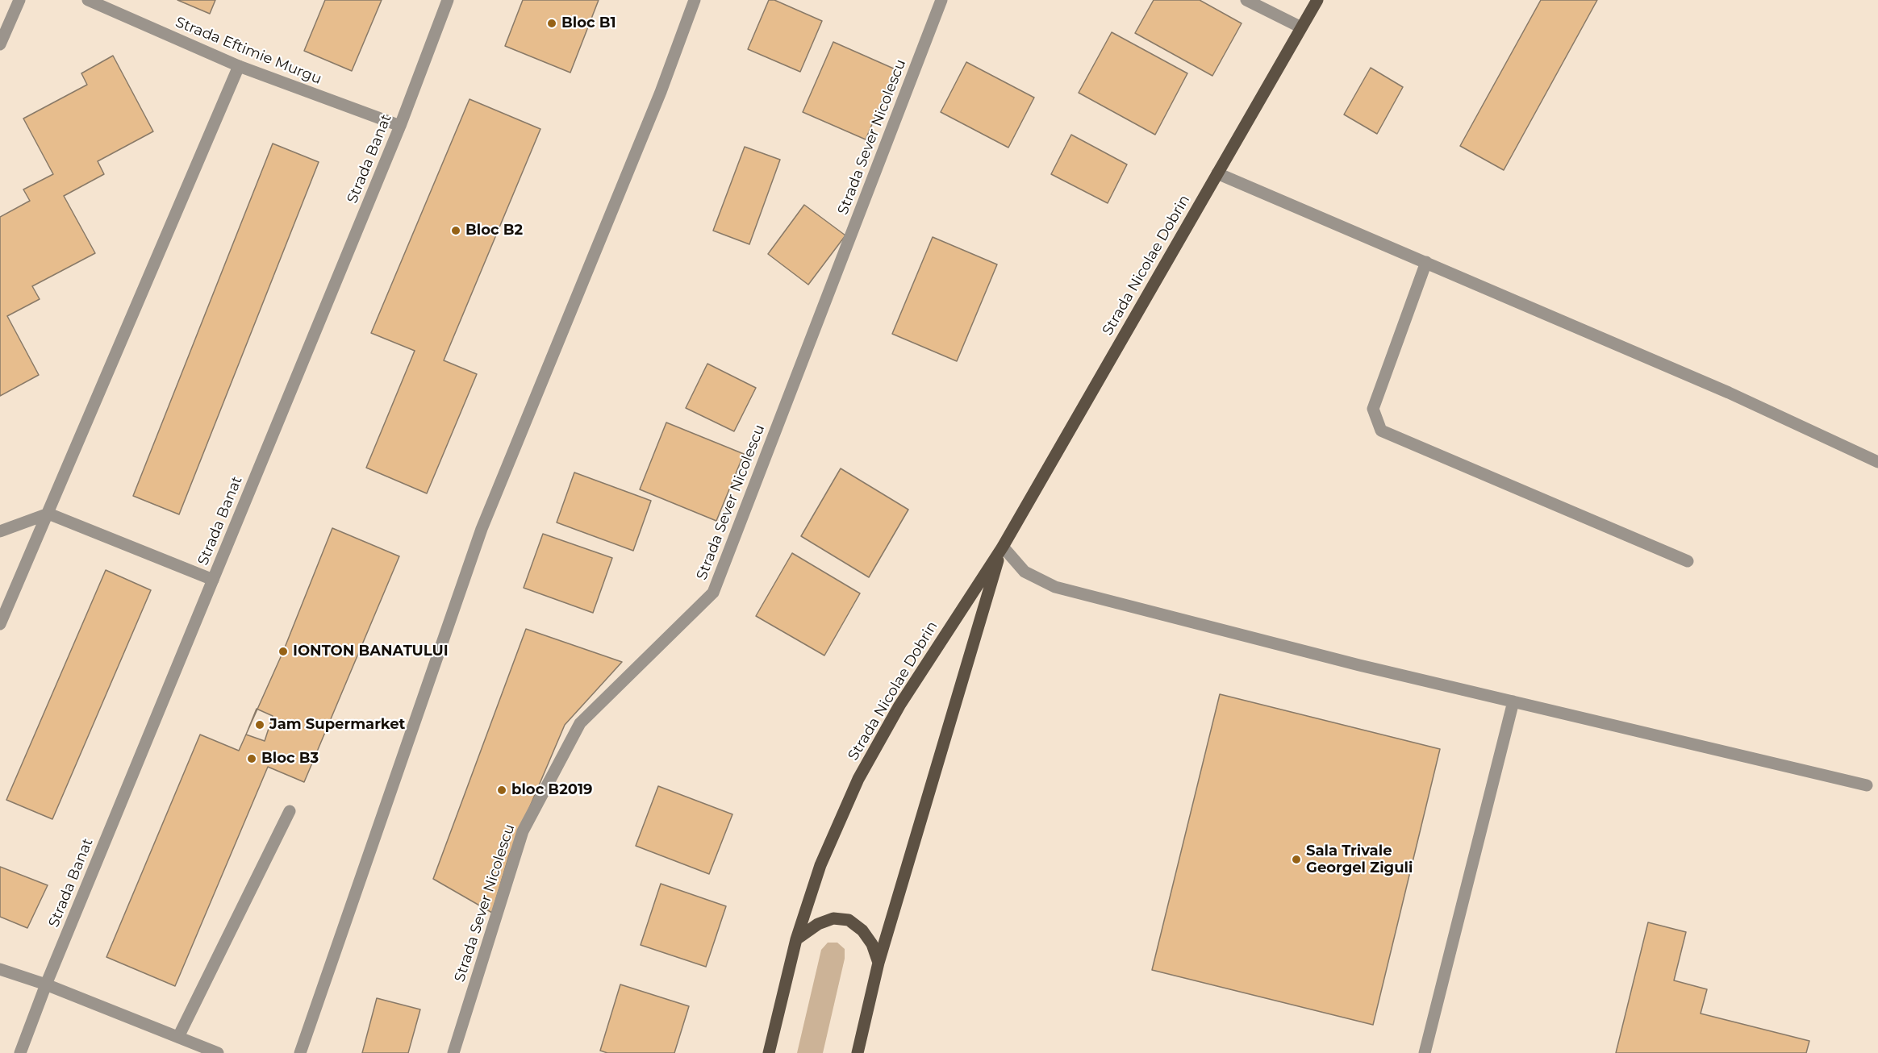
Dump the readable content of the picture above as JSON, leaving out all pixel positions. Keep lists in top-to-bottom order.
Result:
{
  "streets": {
    "main road": ["Strada Nicolae Dobrin"],
    "street": ["Strada Eftimie Murgu", "Strada Sever Nicolescu", "Strada Banat"]
  },
  "crossings": [
    ["Strada Eftimie Murgu", "Strada Banat"]
  ],
  "places": [
    "Bloc B1",
    "Bloc B2",
    "IONTON BANATULUI",
    "Jam Supermarket",
    "Bloc B3",
    "bloc B2019",
    "Sala Trivale Georgel Ziguli"
  ]
}
